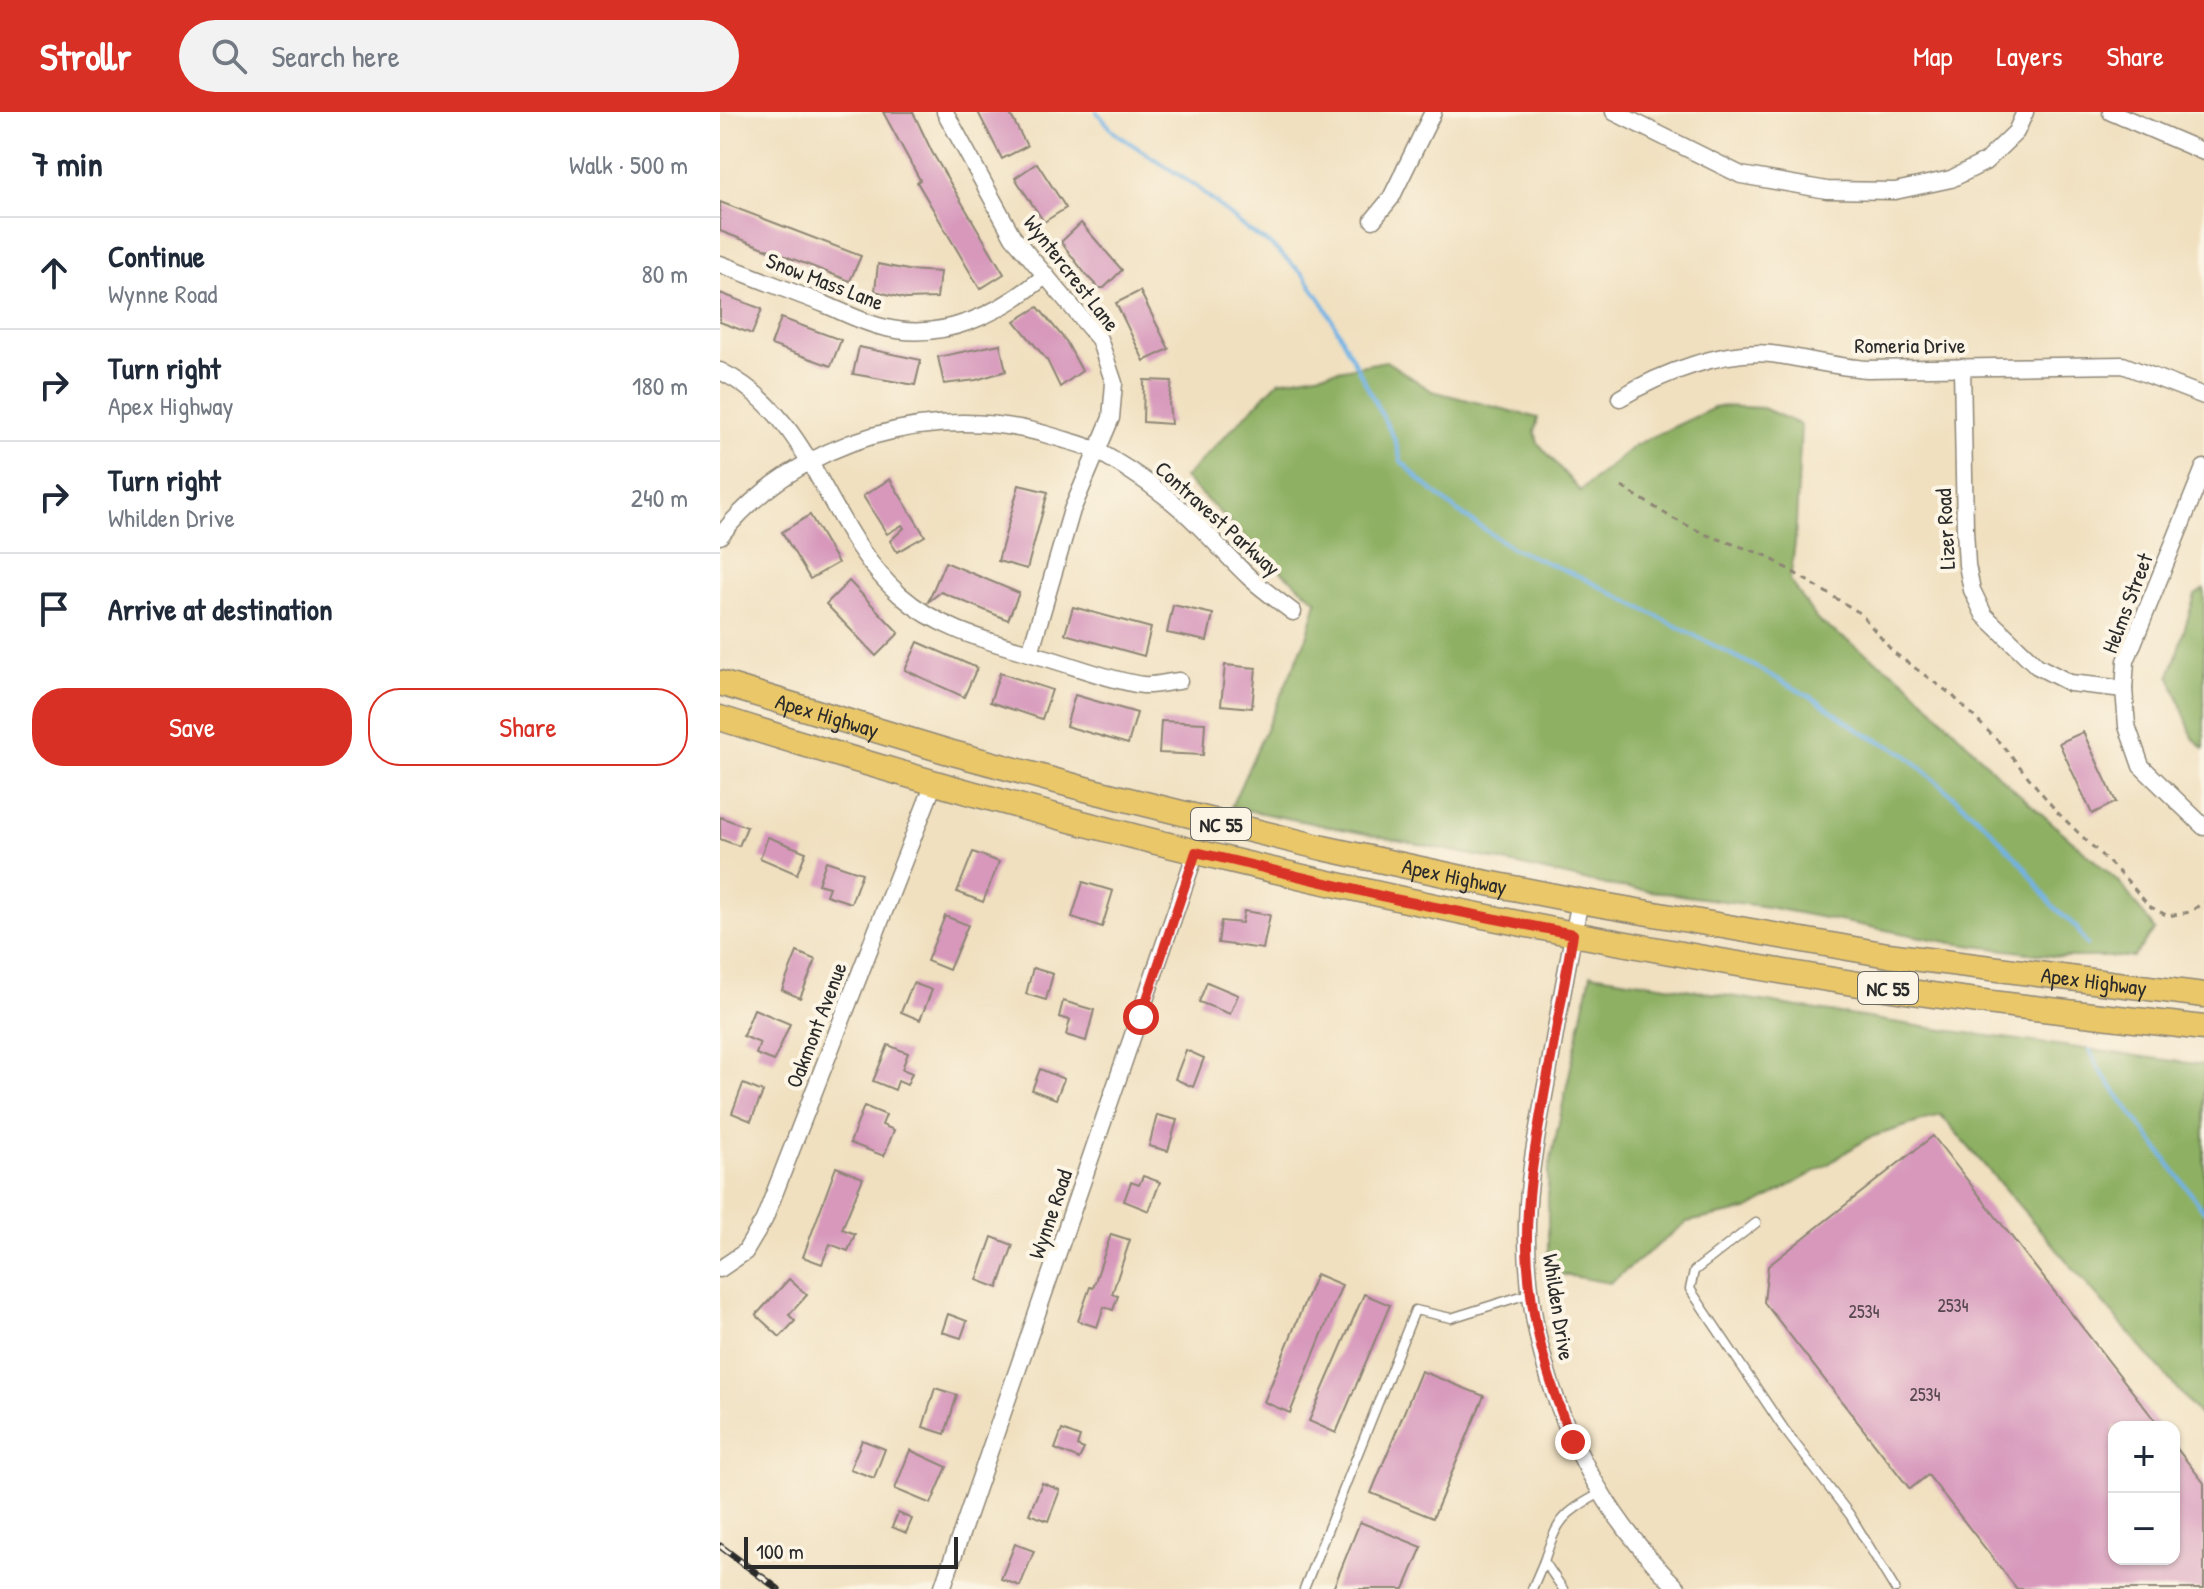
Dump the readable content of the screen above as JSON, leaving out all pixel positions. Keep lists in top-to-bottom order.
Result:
{
  "streets": {
    "main road": ["Apex Highway", "NC 55"],
    "street": [
      "Wyntercrest Lane",
      "Snow Mass Lane",
      "Romeria Drive",
      "Contravest Parkway",
      "Lizer Road",
      "Helms Street",
      "Oakmont Avenue",
      "Wynne Road",
      "Whilden Drive"
    ]
  },
  "crossings": [
    ["Wyntercrest Lane", "Snow Mass Lane"],
    ["Wyntercrest Lane", "Contravest Parkway"],
    ["Romeria Drive", "Lizer Road"],
    ["Lizer Road", "Helms Street"],
    ["Apex Highway", "Oakmont Avenue"],
    ["Apex Highway", "Wynne Road"],
    ["Apex Highway", "Whilden Drive"]
  ],
  "house_numbers": ["2534", "2534", "2534"],
  "scale_bar": "100 m",
  "page": {
    "header": "Strollr",
    "search": "Search here",
    "nav": ["Map", "Layers", "Share"],
    "heading": ["7 min", "Walk · 500 m"],
    "list": [
      ["Continue", "Wynne Road", "80 m"],
      ["Turn right", "Apex Highway", "180 m"],
      ["Turn right", "Whilden Drive", "240 m"],
      "Arrive at destination"
    ],
    "buttons": ["Save", "Share"],
    "map_buttons": ["+", "−"],
    "scale": "100 m"
  }
}
